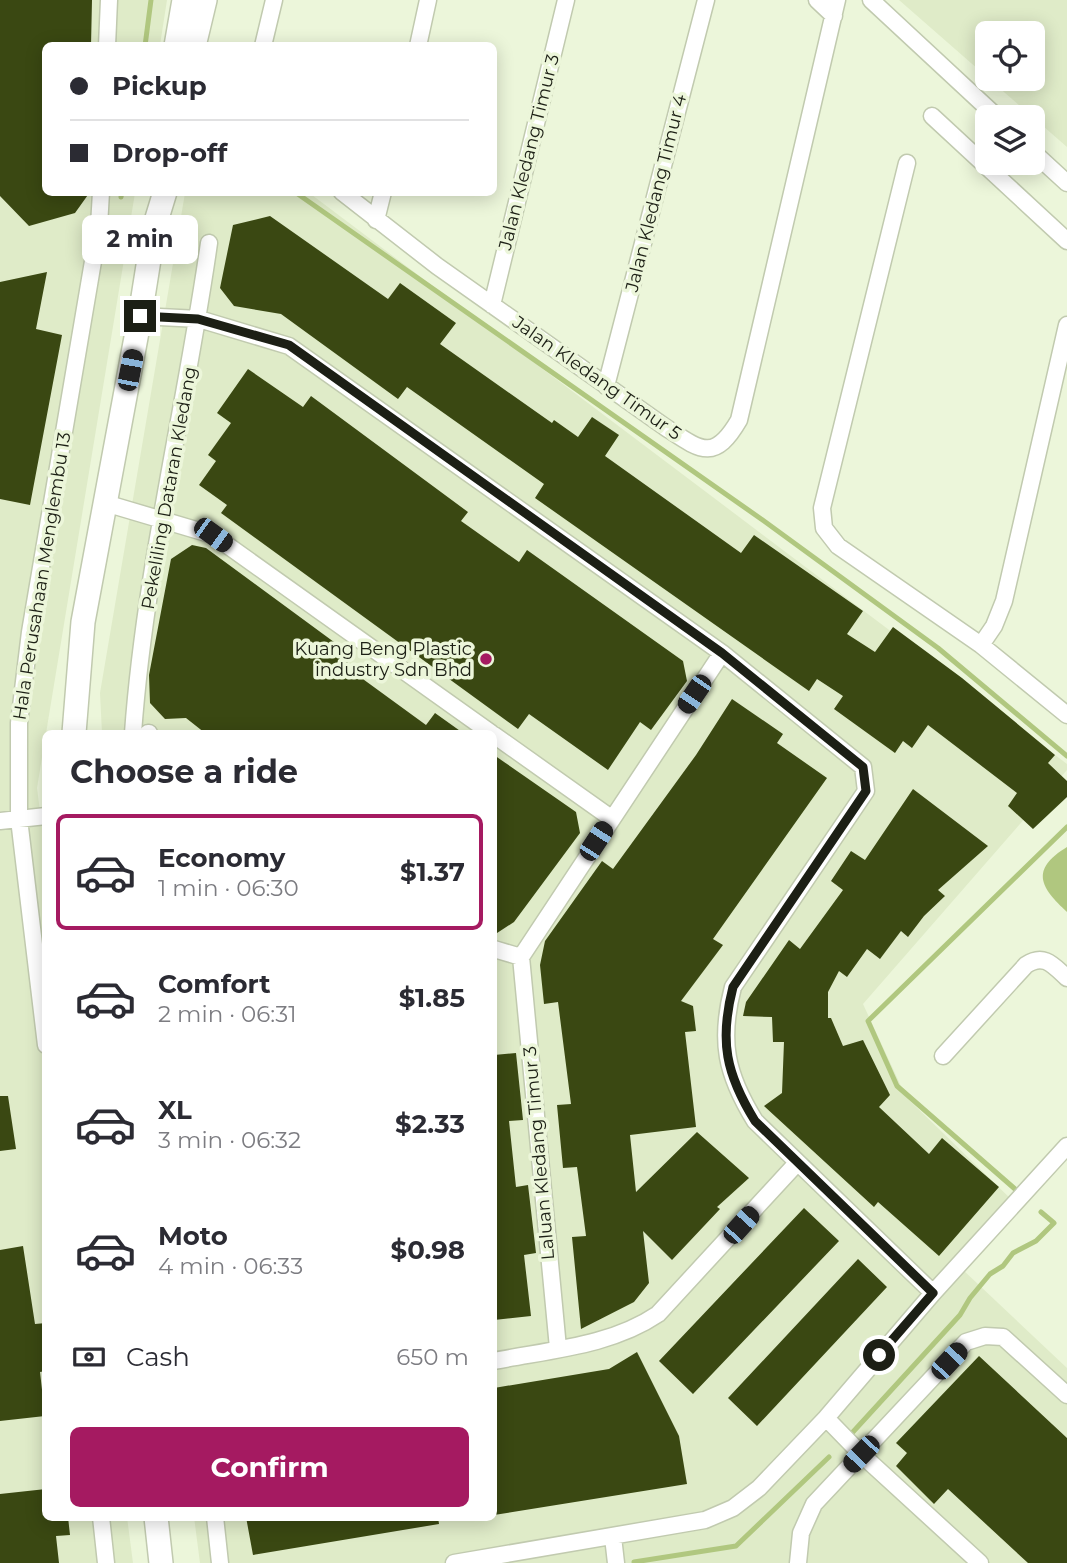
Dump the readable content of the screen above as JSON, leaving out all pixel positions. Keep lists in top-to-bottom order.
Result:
{
  "streets": {
    "street": [
      "Jalan Kledang Timur 3",
      "Jalan Kledang Timur 4",
      "Jalan Kledang Timur 5",
      "Pekeliling Dataran Kledang",
      "Hala Perusahaan Menglembu 13",
      "Laluan Kledang Timur 3"
    ]
  },
  "crossings": [
    ["Jalan Kledang Timur 3", "Jalan Kledang Timur 5"],
    ["Jalan Kledang Timur 4", "Jalan Kledang Timur 5"]
  ],
  "places": ["Kuang Beng Plastic industry Sdn Bhd"],
  "page": {
    "banner": ["Pickup", "Drop-off"],
    "bubble": "2 min",
    "heading": "Choose a ride",
    "list": [
      {
        "name": "Economy",
        "note": "1 min · 06:30",
        "value": "$1.37"
      },
      {
        "name": "Comfort",
        "note": "2 min · 06:31",
        "value": "$1.85"
      },
      {
        "name": "XL",
        "note": "3 min · 06:32",
        "value": "$2.33"
      },
      {
        "name": "Moto",
        "note": "4 min · 06:33",
        "value": "$0.98"
      }
    ],
    "pay": ["Cash", "650 m"],
    "buttons": "Confirm"
  }
}
